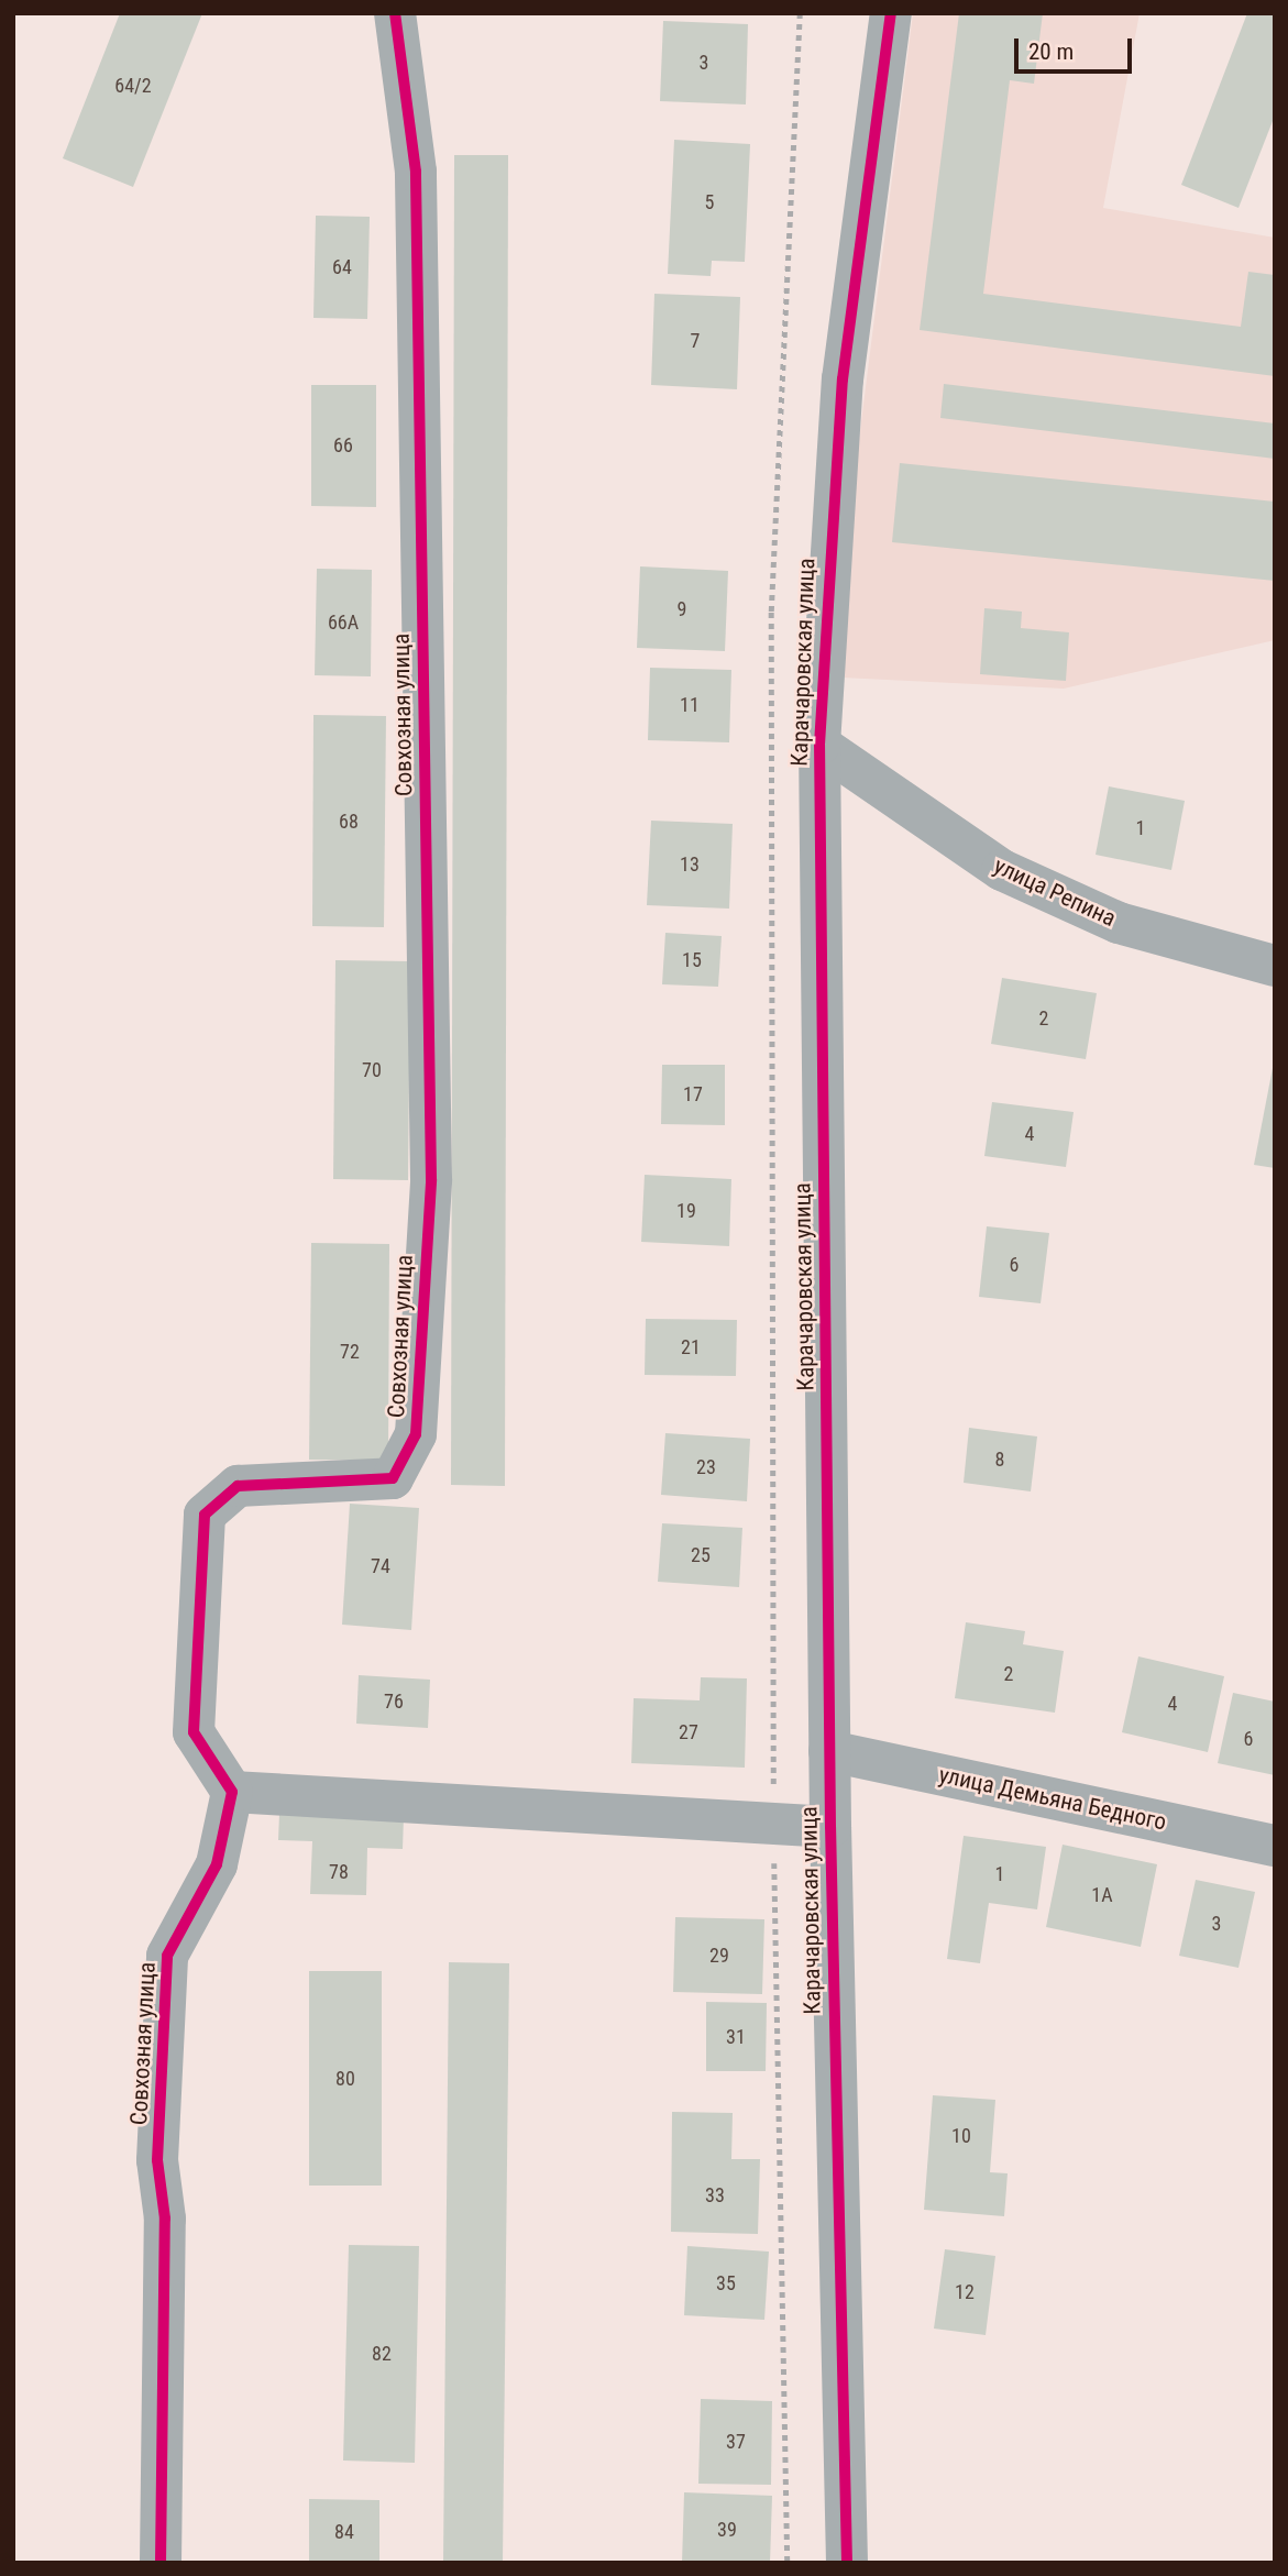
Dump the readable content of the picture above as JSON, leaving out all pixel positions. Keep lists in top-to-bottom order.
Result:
{
  "streets": {
    "street": [
      "Карачаровская улица",
      "Совхозная улица",
      "улица Репина",
      "улица Демьяна Бедного"
    ]
  },
  "crossings": [
    ["Карачаровская улица", "улица Репина"],
    ["Карачаровская улица", "улица Демьяна Бедного"]
  ],
  "house_numbers": [
    "3",
    "64/2",
    "5",
    "64",
    "7",
    "66",
    "9",
    "66А",
    "11",
    "68",
    "1",
    "13",
    "15",
    "2",
    "70",
    "17",
    "4",
    "19",
    "6",
    "21",
    "72",
    "8",
    "23",
    "25",
    "74",
    "2",
    "76",
    "4",
    "27",
    "6",
    "78",
    "1",
    "1А",
    "3",
    "29",
    "31",
    "80",
    "10",
    "33",
    "35",
    "12",
    "82",
    "37",
    "39",
    "84"
  ],
  "scale_bar": "20 m"
}
